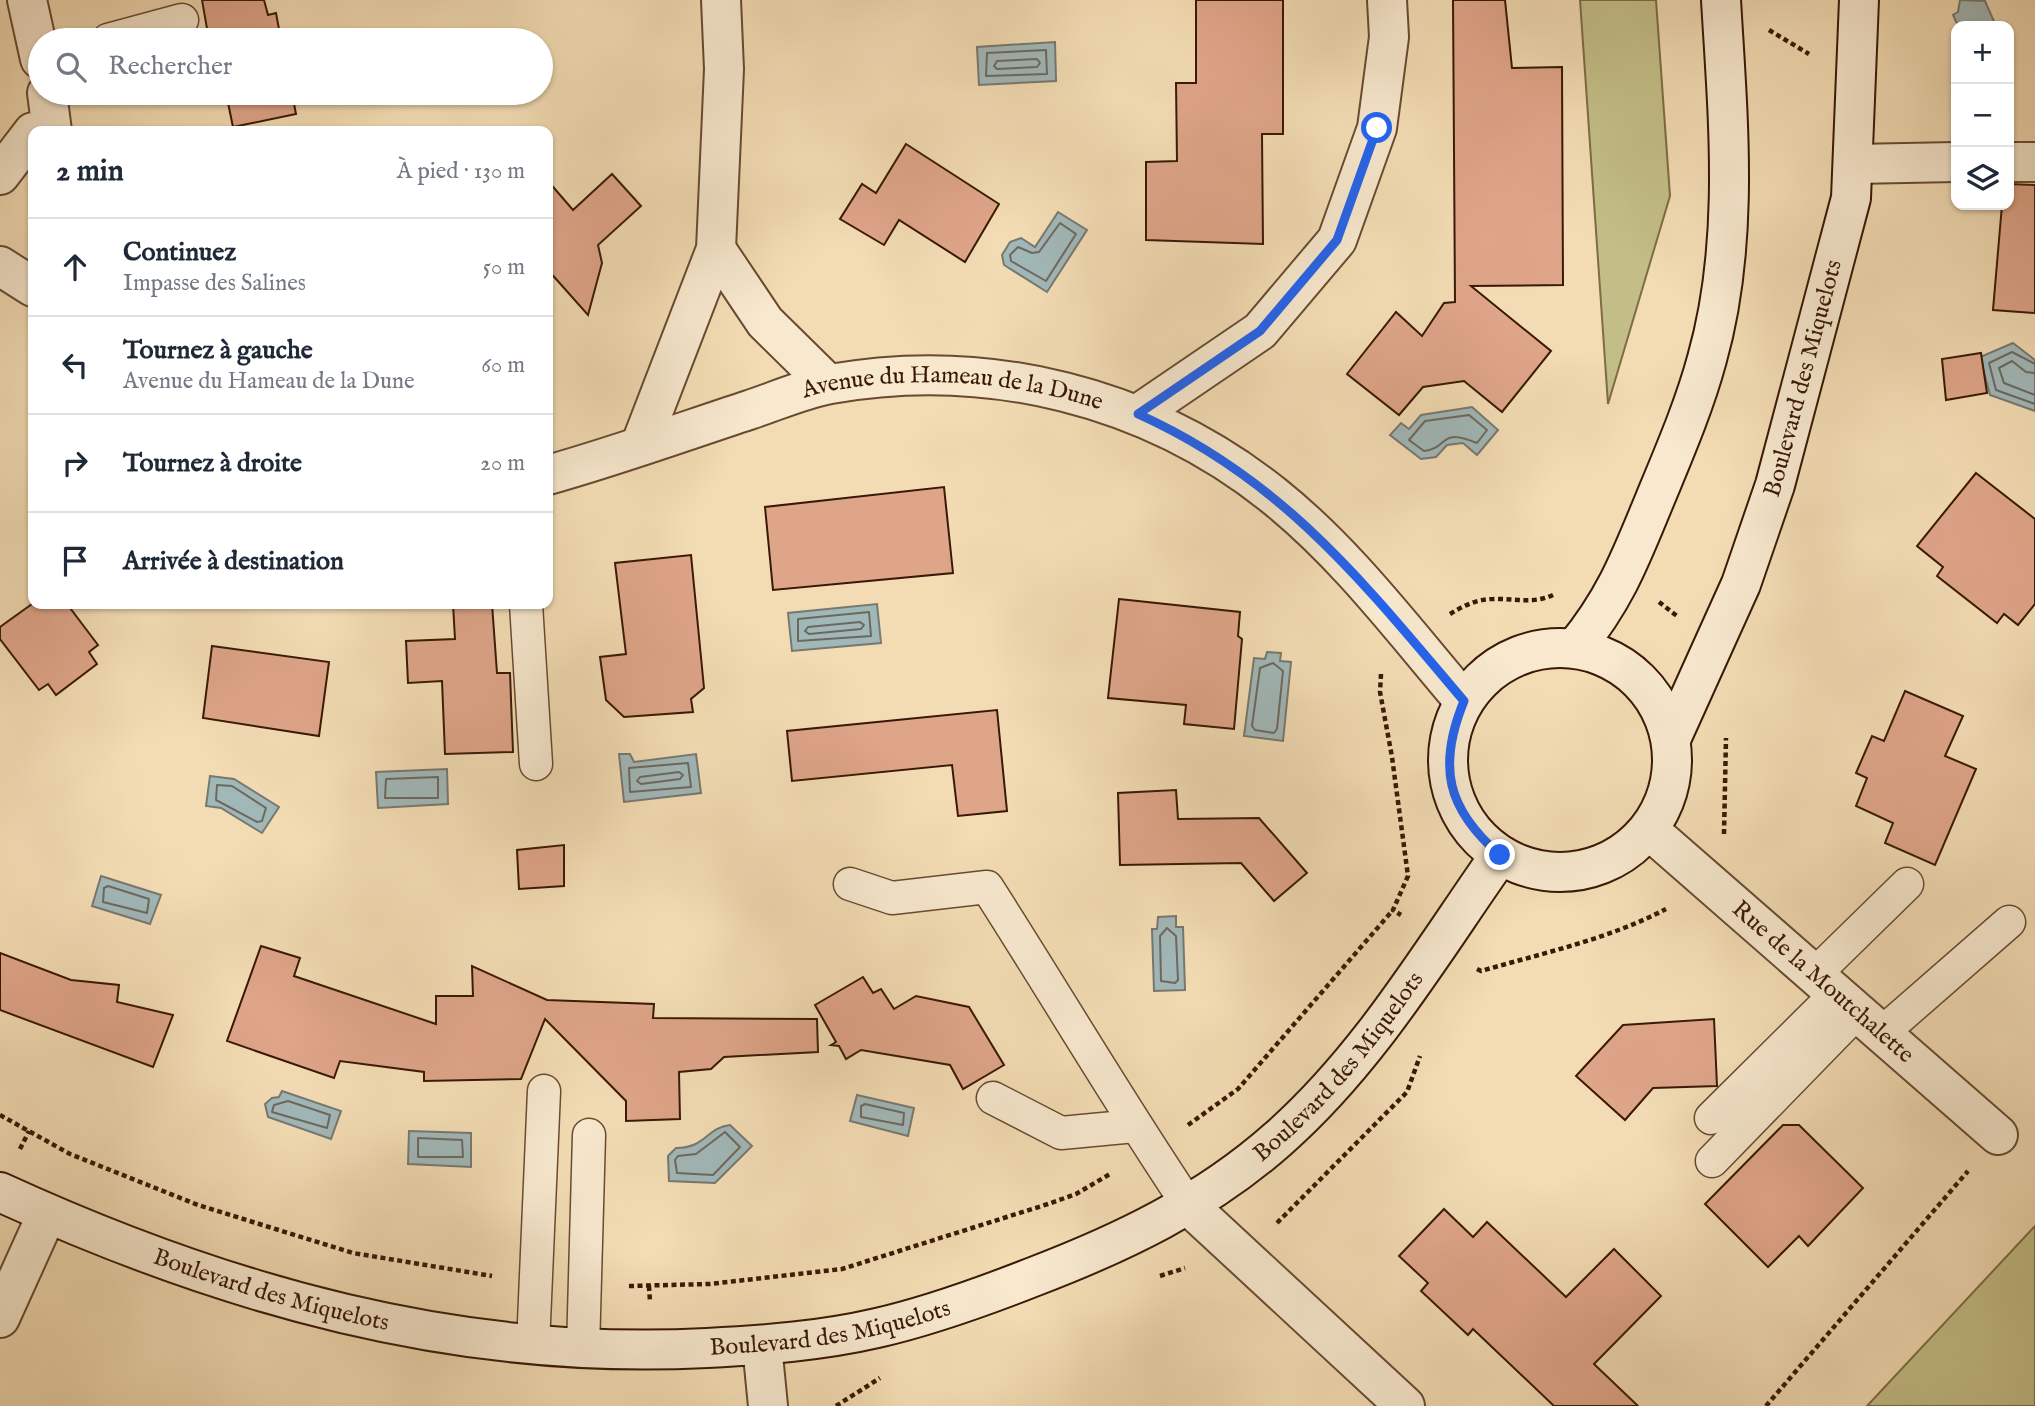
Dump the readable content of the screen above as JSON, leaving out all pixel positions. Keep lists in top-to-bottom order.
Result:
{
  "streets": {
    "main road": ["Boulevard des Miquelots", "Avenue du Hameau de la Dune", "Rue de la Moutchalette"]
  },
  "crossings": [
    ["Boulevard des Miquelots", "Avenue du Hameau de la Dune"],
    ["Boulevard des Miquelots", "Rue de la Moutchalette"],
    ["Avenue du Hameau de la Dune", "Rue de la Moutchalette"]
  ],
  "page": {
    "map_buttons": ["+", "−"],
    "search": "Rechercher",
    "heading": ["2 min", "À pied · 130 m"],
    "list": [
      ["Continuez", "Impasse des Salines", "50 m"],
      ["Tournez à gauche", "Avenue du Hameau de la Dune", "60 m"],
      ["Tournez à droite", "20 m"],
      "Arrivée à destination"
    ]
  }
}
